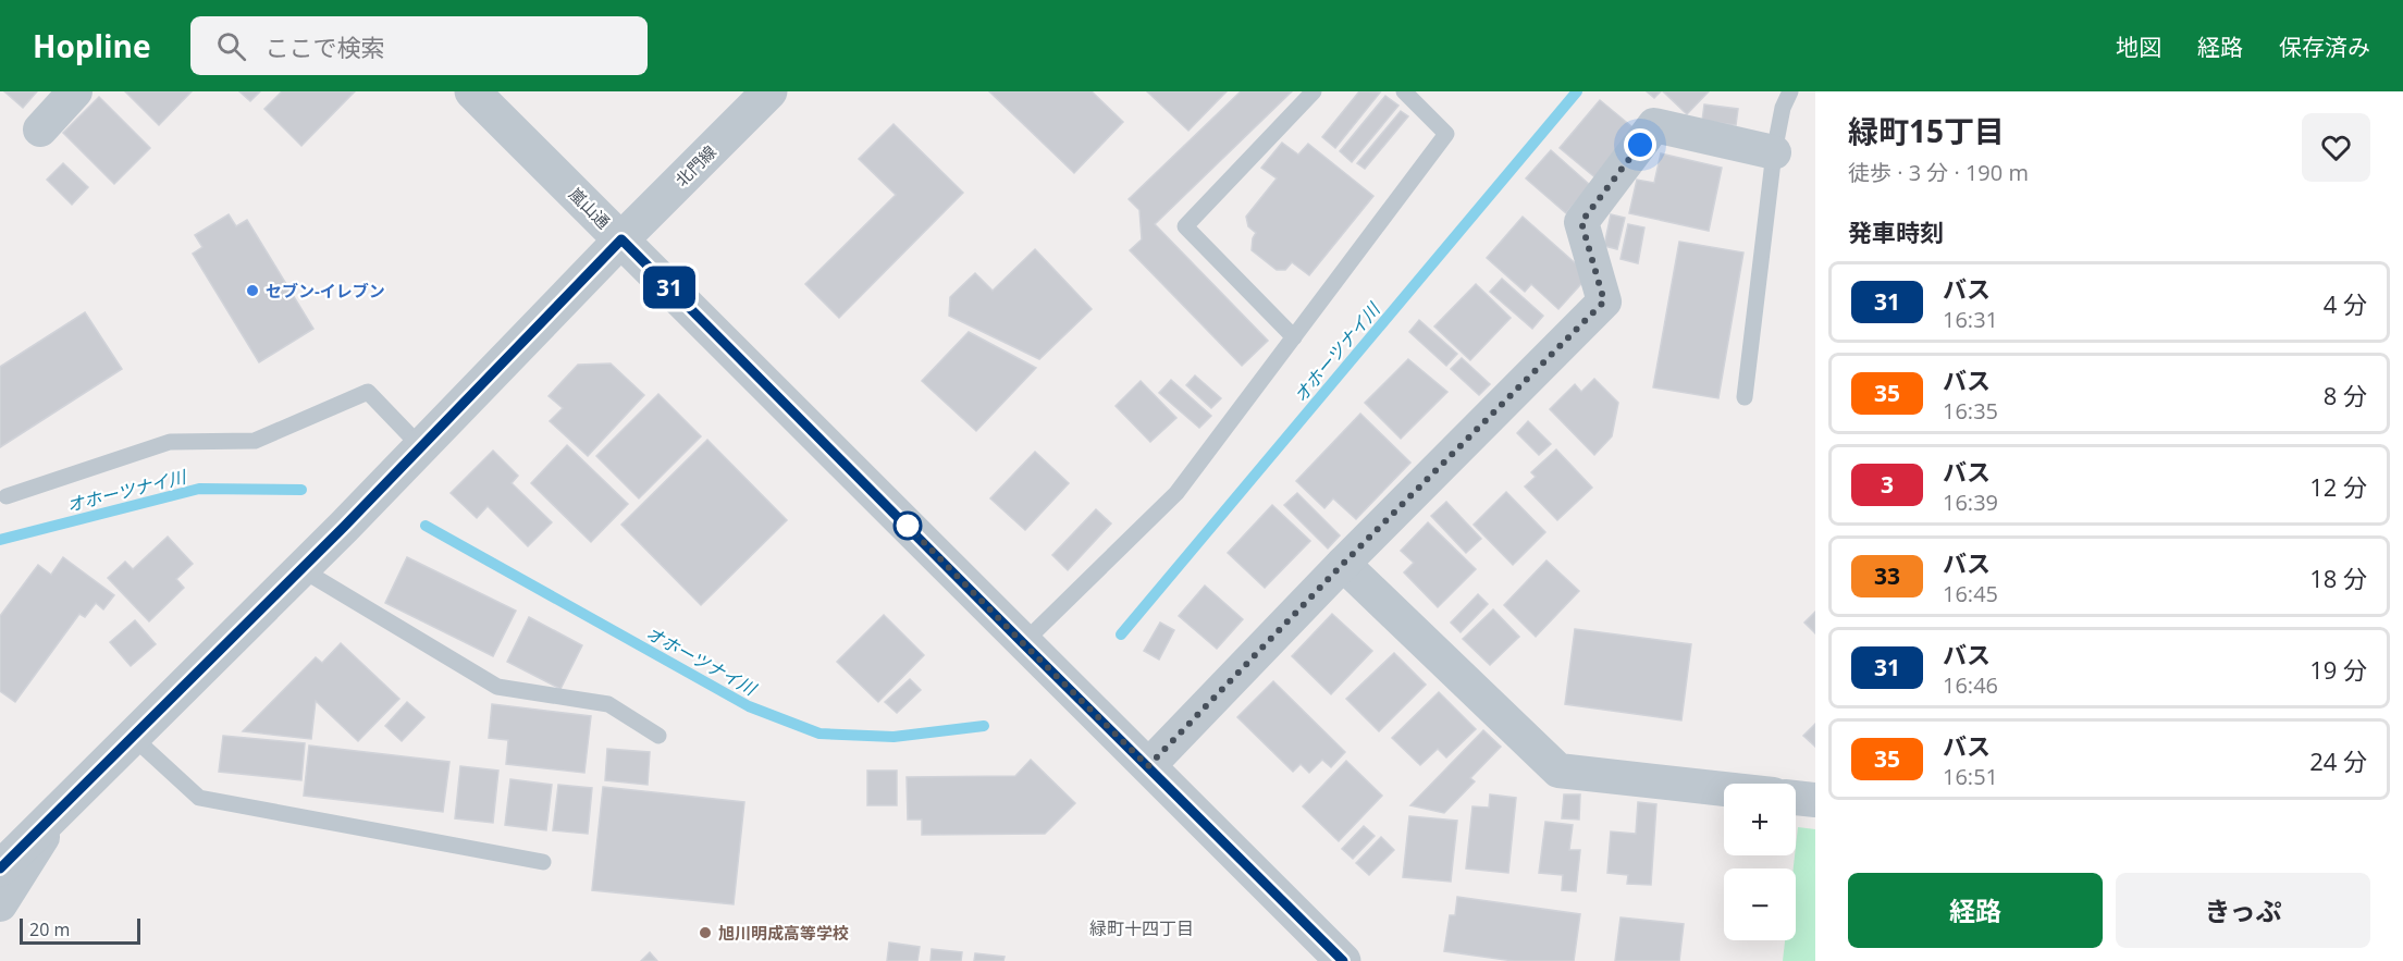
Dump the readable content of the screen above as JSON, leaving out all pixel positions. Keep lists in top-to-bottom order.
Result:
{
  "streets": {
    "street": ["北門線", "嵐山通"]
  },
  "crossings": [
    ["北門線", "嵐山通"]
  ],
  "districts": ["緑町十四丁目"],
  "water": ["オホーツナイ川"],
  "places": ["セブン-イレブン", "旭川明成高等学校"],
  "lines": ["bus line 31"],
  "scale_bar": "20 m",
  "page": {
    "header": "Hopline",
    "search": "ここで検索",
    "nav": ["地図", "経路", "保存済み"],
    "on_map": "31",
    "heading": [
      ["緑町15丁目", "徒歩 · 3 分 · 190 m"],
      "発車時刻"
    ],
    "list": [
      {
        "mark": "31",
        "name": "バス",
        "note": "16:31",
        "value": "4 分"
      },
      {
        "mark": "35",
        "name": "バス",
        "note": "16:35",
        "value": "8 分"
      },
      {
        "mark": "3",
        "name": "バス",
        "note": "16:39",
        "value": "12 分"
      },
      {
        "mark": "33",
        "name": "バス",
        "note": "16:45",
        "value": "18 分"
      },
      {
        "mark": "31",
        "name": "バス",
        "note": "16:46",
        "value": "19 分"
      },
      {
        "mark": "35",
        "name": "バス",
        "note": "16:51",
        "value": "24 分"
      }
    ],
    "map_buttons": ["+", "−"],
    "buttons": ["経路", "きっぷ"],
    "scale": "20 m"
  }
}
